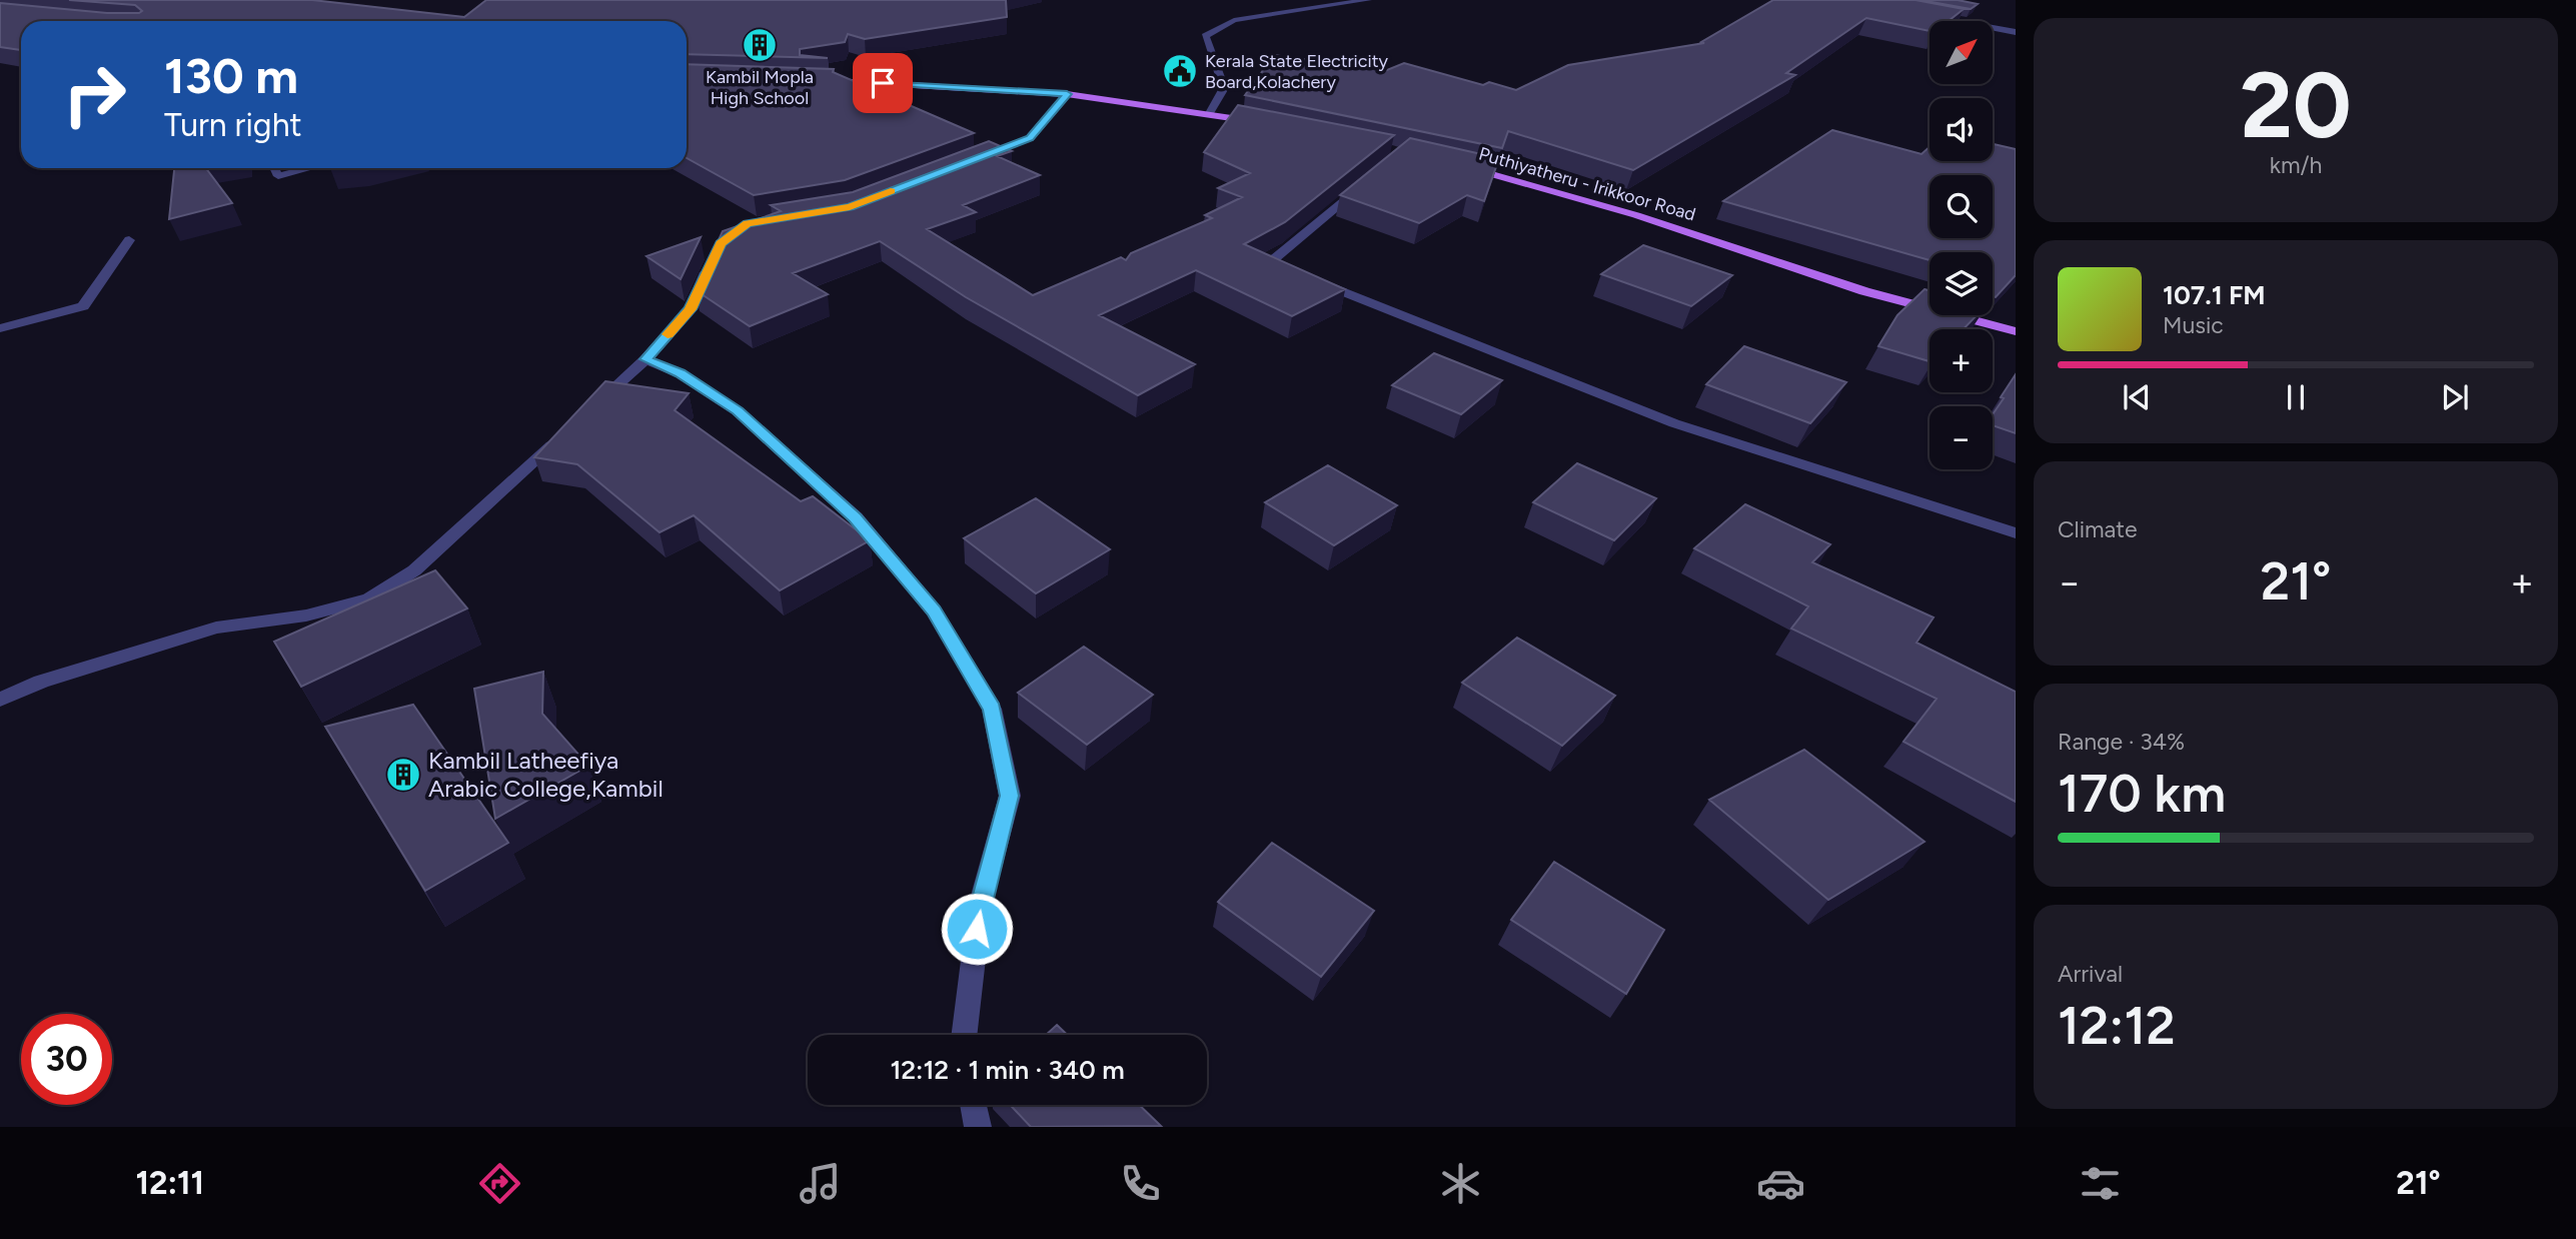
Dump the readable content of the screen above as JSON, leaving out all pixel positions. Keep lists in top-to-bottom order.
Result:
{
  "streets": {
    "main road": ["Puthiyatheru - Irikkoor Road"]
  },
  "places": {
    "building": ["Kambil Mopla High School", "Kambil Latheefiya Arabic College,Kambil"],
    "public building": ["Kerala State Electricity Board,Kolachery"]
  },
  "north": "top right",
  "page": {
    "tile": [
      ["20", "km/h"],
      "Climate",
      ["Range · 34%", "170 km"],
      ["Arrival", "12:12"]
    ],
    "map_buttons": ["+", "−"],
    "turn": ["130 m", "Turn right"],
    "song": ["107.1 FM", "Music"],
    "heat": ["−", "21°", "+"],
    "limit": "30",
    "trip": "12:12 · 1 min · 340 m",
    "tabs": ["12:11", "21°"]
  }
}
